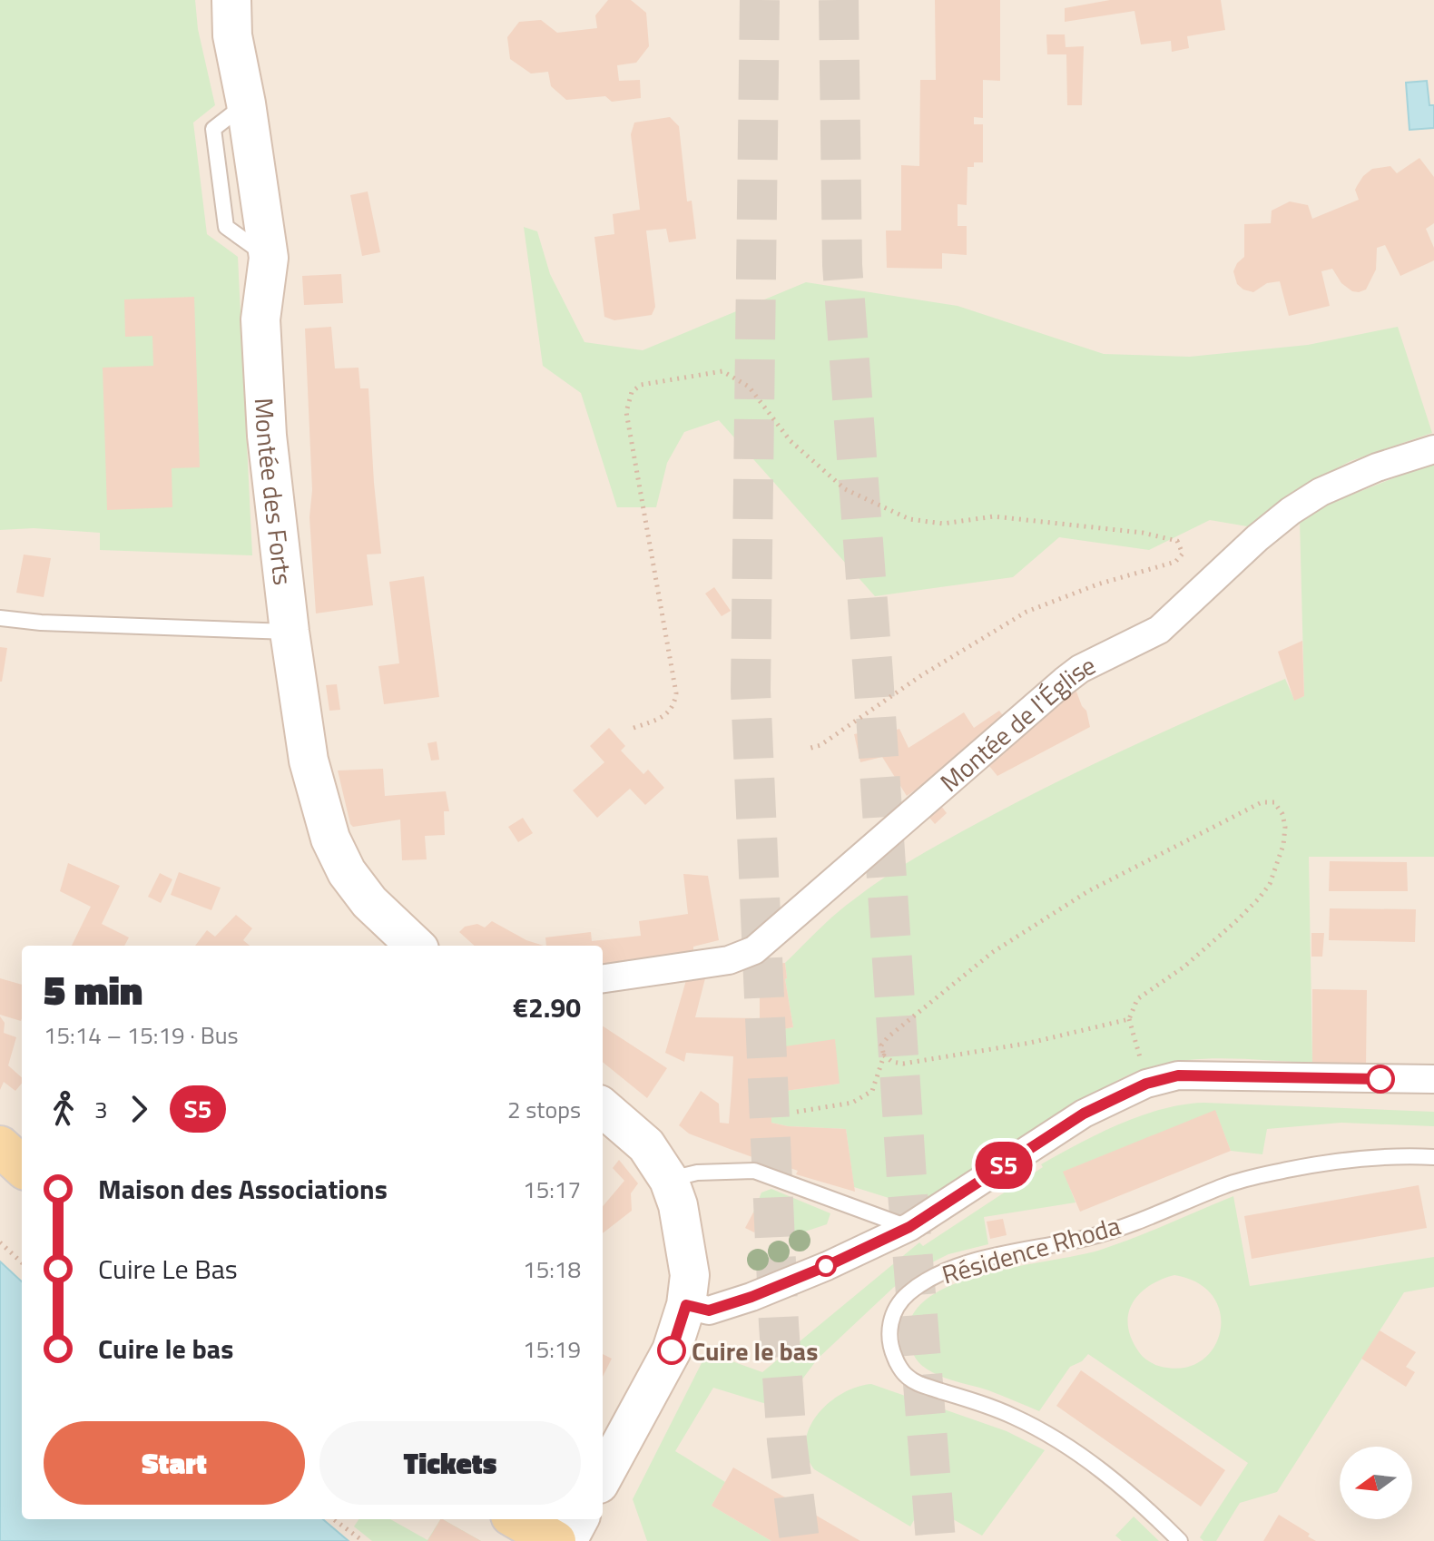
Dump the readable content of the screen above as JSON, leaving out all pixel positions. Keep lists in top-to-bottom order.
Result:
{
  "streets": {
    "street": ["Montée des Forts", "Montée de l'Église"],
    "lane": ["Résidence Rhoda"]
  },
  "places": ["Cuire le bas"],
  "lines": ["bus line S5"],
  "north": "left",
  "page": {
    "on_map": "S5",
    "heading": ["5 min", "15:14 – 15:19 · Bus", "€2.90"],
    "legs": ["3", "S5", "2 stops"],
    "list": [
      {
        "name": "Maison des Associations",
        "value": "15:17"
      },
      {
        "name": "Cuire Le Bas",
        "value": "15:18"
      },
      {
        "name": "Cuire le bas",
        "value": "15:19"
      }
    ],
    "buttons": ["Start", "Tickets"]
  }
}
